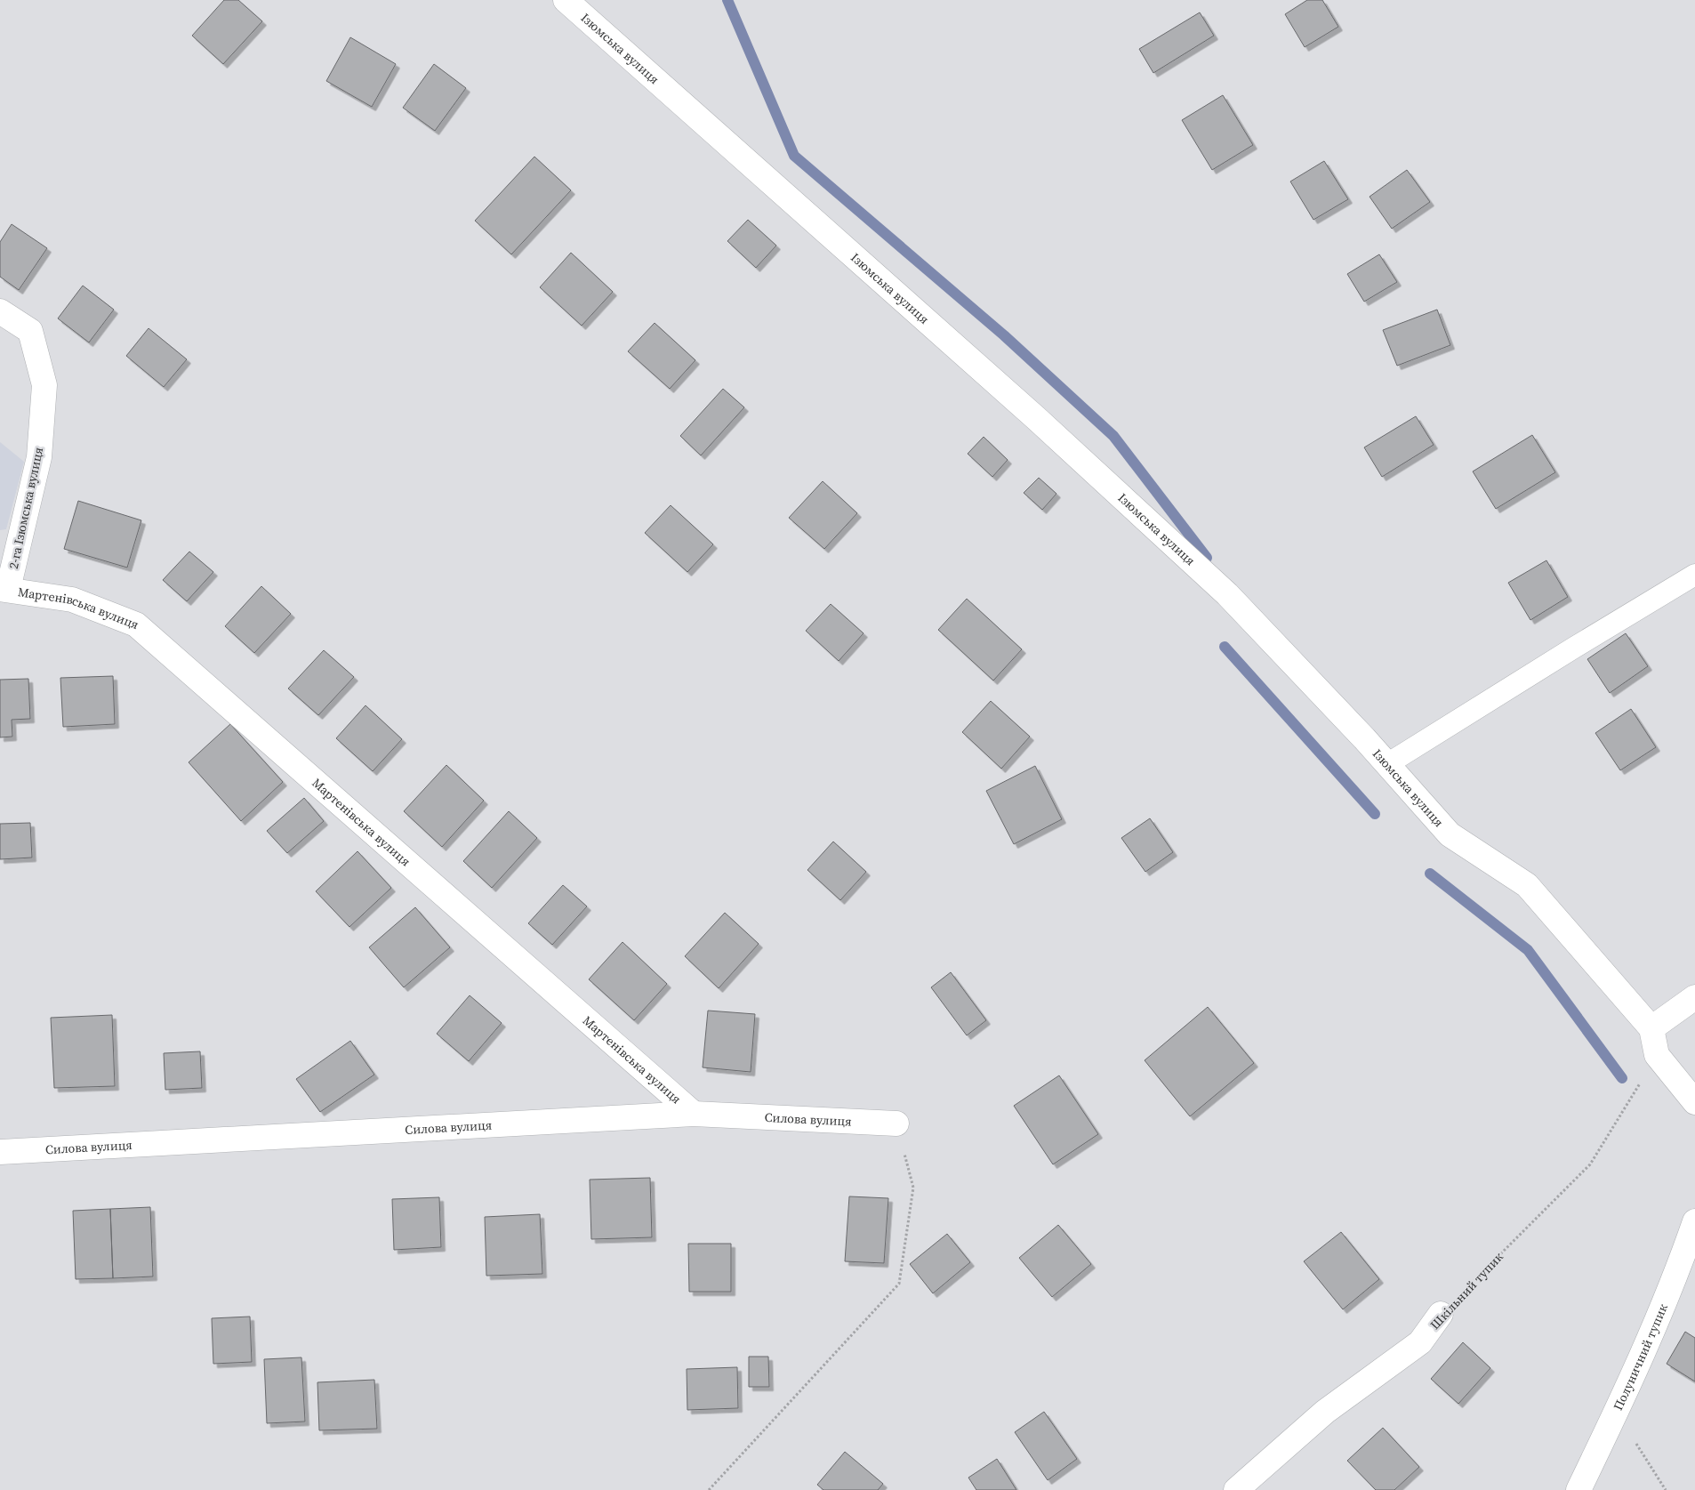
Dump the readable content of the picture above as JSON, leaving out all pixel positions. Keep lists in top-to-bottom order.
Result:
{
  "streets": {
    "street": [
      "Ізюмська вулиця",
      "2-га Ізюмська вулиця",
      "Мартенівська вулиця",
      "Силова вулиця",
      "Шкільний тупик",
      "Полуничний тупик"
    ]
  },
  "crossings": [
    ["Ізюмська вулиця", "Шкільний тупик"],
    ["2-га Ізюмська вулиця", "Мартенівська вулиця"],
    ["Мартенівська вулиця", "Силова вулиця"]
  ]
}
